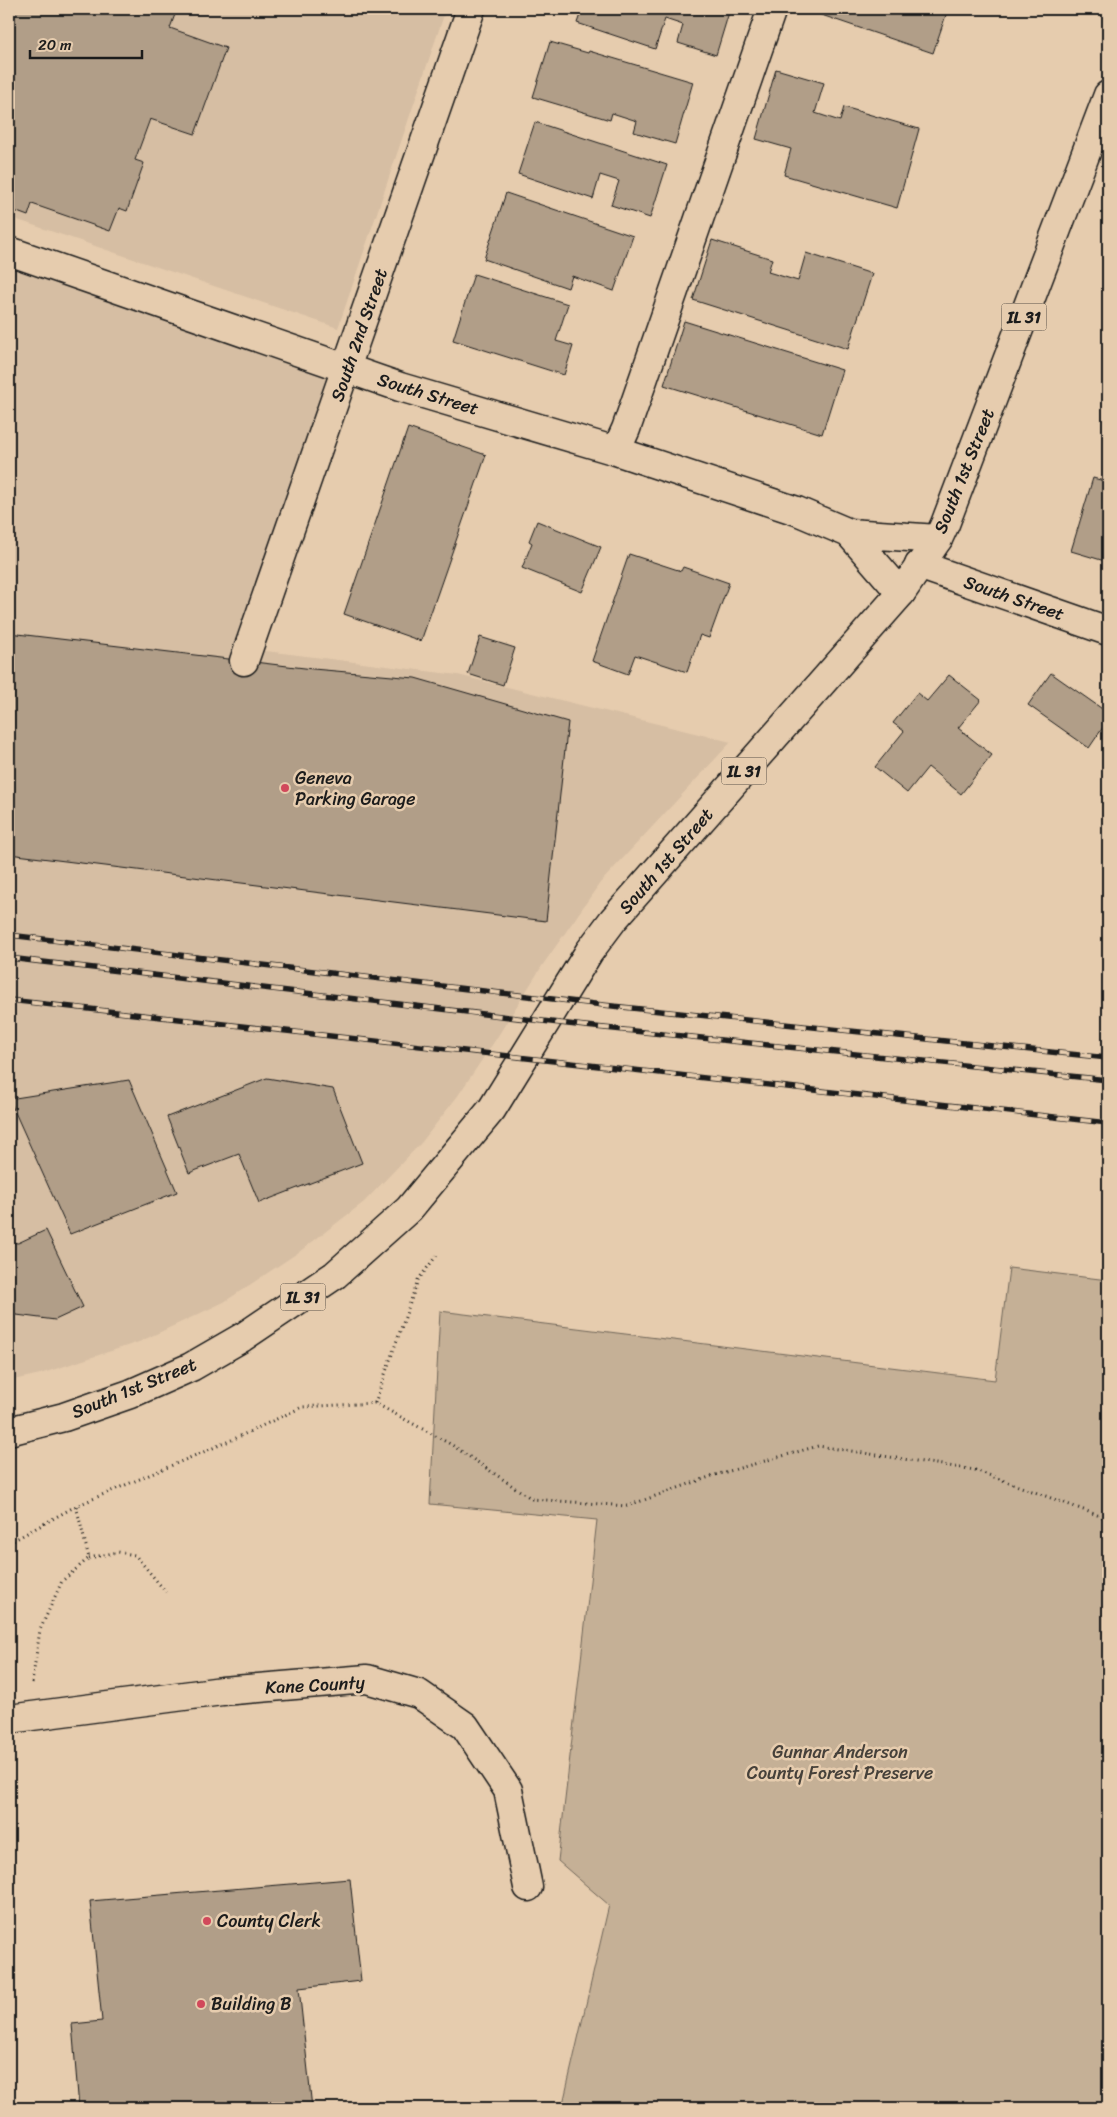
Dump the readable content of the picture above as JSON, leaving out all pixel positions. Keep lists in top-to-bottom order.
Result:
{
  "streets": {
    "street": [
      "IL 31",
      "South 2nd Street",
      "South Street",
      "South 1st Street",
      "Kane County"
    ]
  },
  "crossings": [
    ["South 2nd Street", "South Street"],
    ["South Street", "South 1st Street"]
  ],
  "parks": ["Gunnar Anderson County Forest Preserve"],
  "places": ["Geneva Parking Garage", "County Clerk", "Building B"],
  "scale_bar": "20 m"
}
